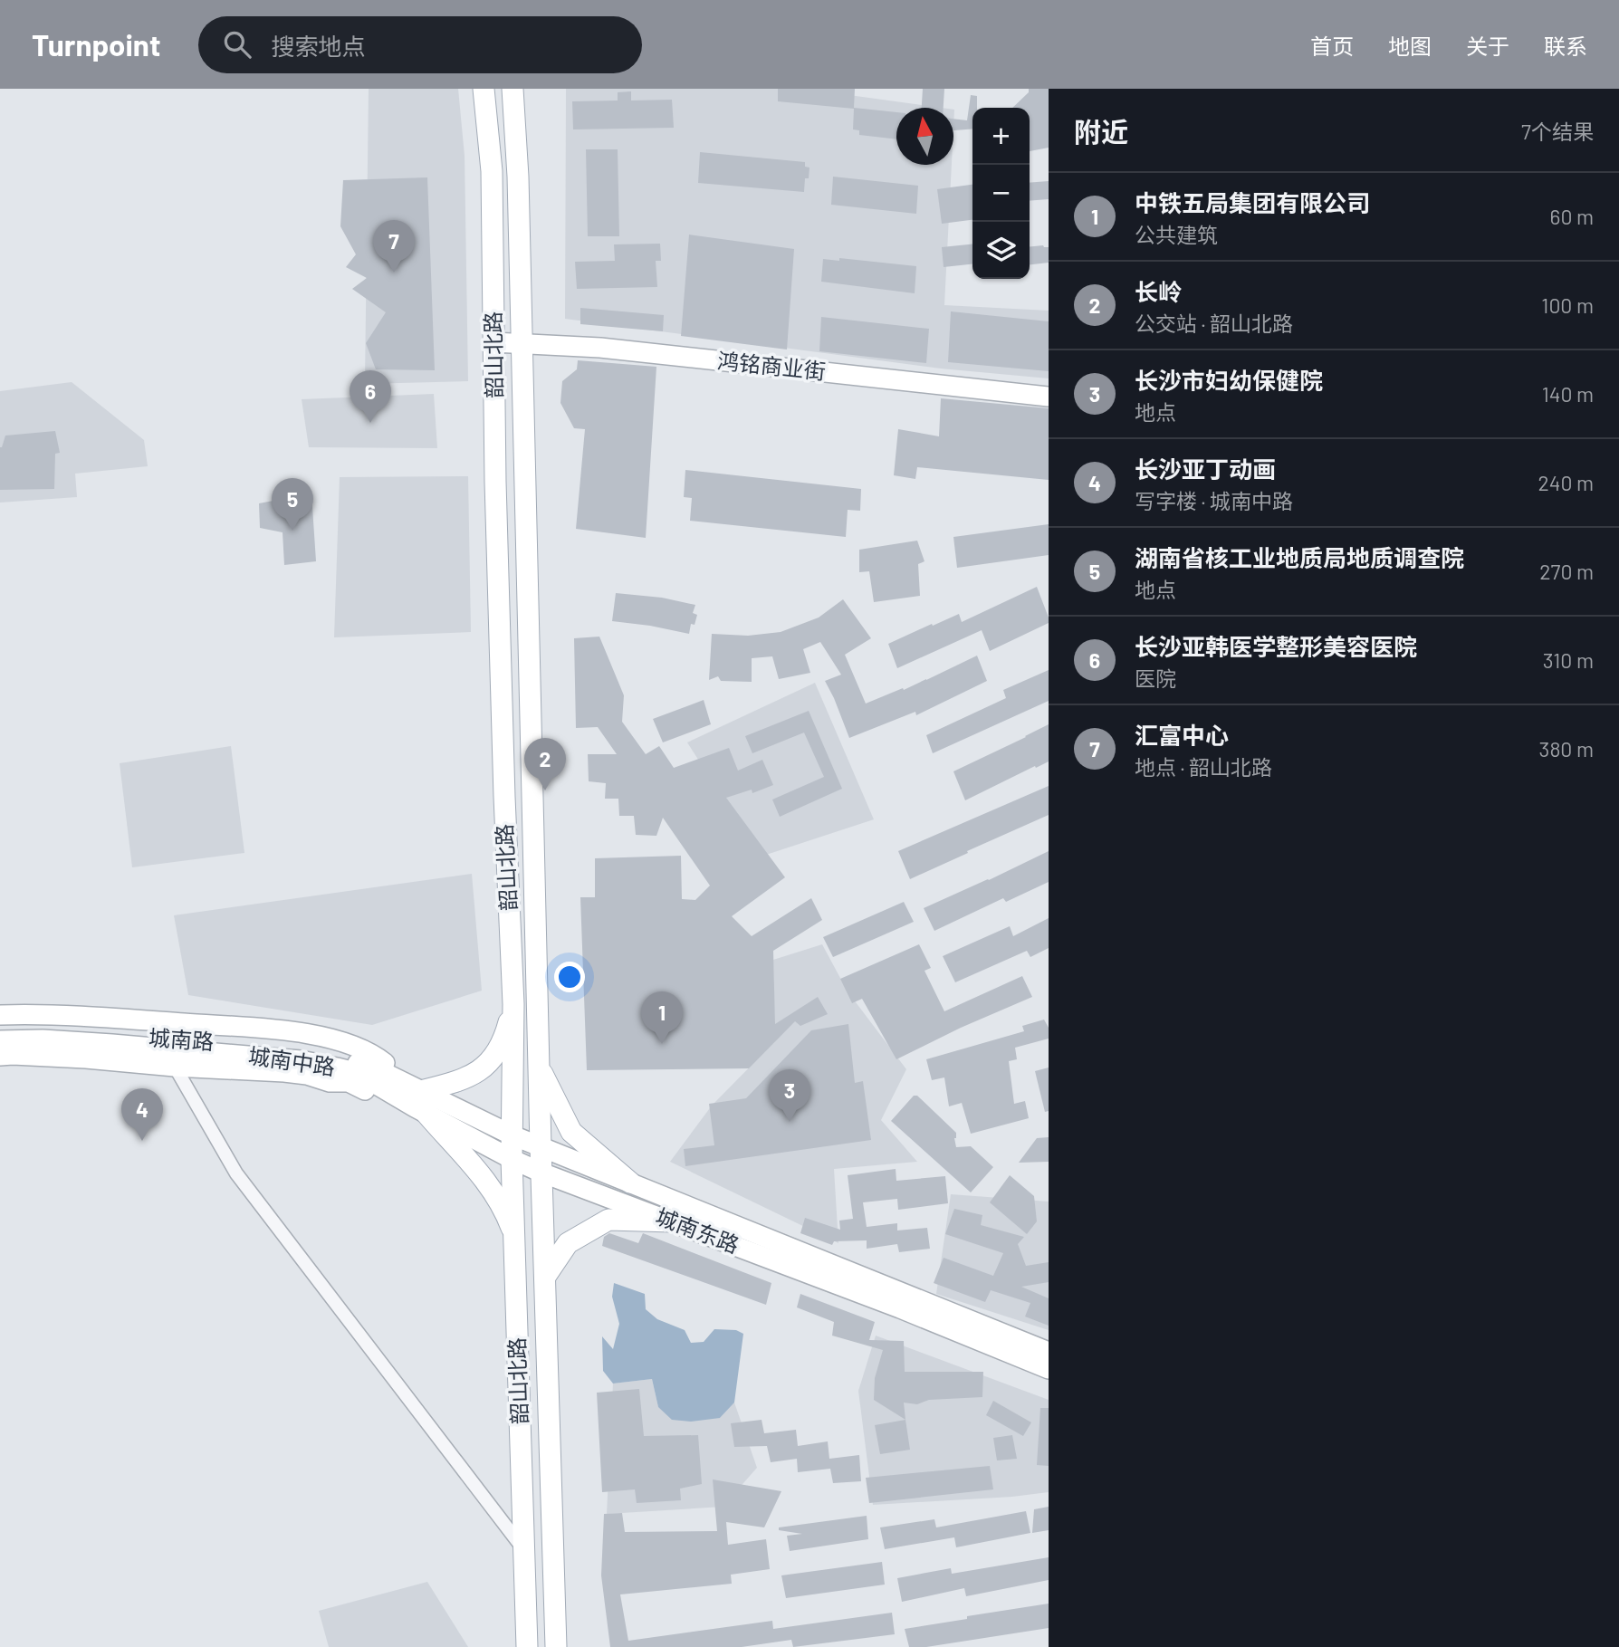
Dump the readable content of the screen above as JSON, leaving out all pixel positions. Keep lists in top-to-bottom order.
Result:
{
  "streets": {
    "main road": [
      "韶山北路",
      "鸿铭商业街",
      "城南路",
      "城南中路",
      "城南东路"
    ]
  },
  "crossings": [
    ["韶山北路", "鸿铭商业街"],
    ["韶山北路", "城南东路"],
    ["城南路", "城南中路"],
    ["城南路", "城南东路"],
    ["城南中路", "城南东路"]
  ],
  "north": "top",
  "page": {
    "header": "Turnpoint",
    "search": "搜索地点",
    "nav": [
      "首页",
      "地图",
      "关于",
      "联系"
    ],
    "heading": ["附近", "7个结果"],
    "map_buttons": ["+", "−"],
    "list": [
      {
        "mark": "1",
        "name": "中铁五局集团有限公司",
        "note": "公共建筑",
        "value": "60 m"
      },
      {
        "mark": "2",
        "name": "长岭",
        "note": "公交站 · 韶山北路",
        "value": "100 m"
      },
      {
        "mark": "3",
        "name": "长沙市妇幼保健院",
        "note": "地点",
        "value": "140 m"
      },
      {
        "mark": "4",
        "name": "长沙亚丁动画",
        "note": "写字楼 · 城南中路",
        "value": "240 m"
      },
      {
        "mark": "5",
        "name": "湖南省核工业地质局地质调查院",
        "note": "地点",
        "value": "270 m"
      },
      {
        "mark": "6",
        "name": "长沙亚韩医学整形美容医院",
        "note": "医院",
        "value": "310 m"
      },
      {
        "mark": "7",
        "name": "汇富中心",
        "note": "地点 · 韶山北路",
        "value": "380 m"
      }
    ],
    "pins": [
      "7",
      "6",
      "5",
      "2",
      "1",
      "3",
      "4"
    ]
  }
}
